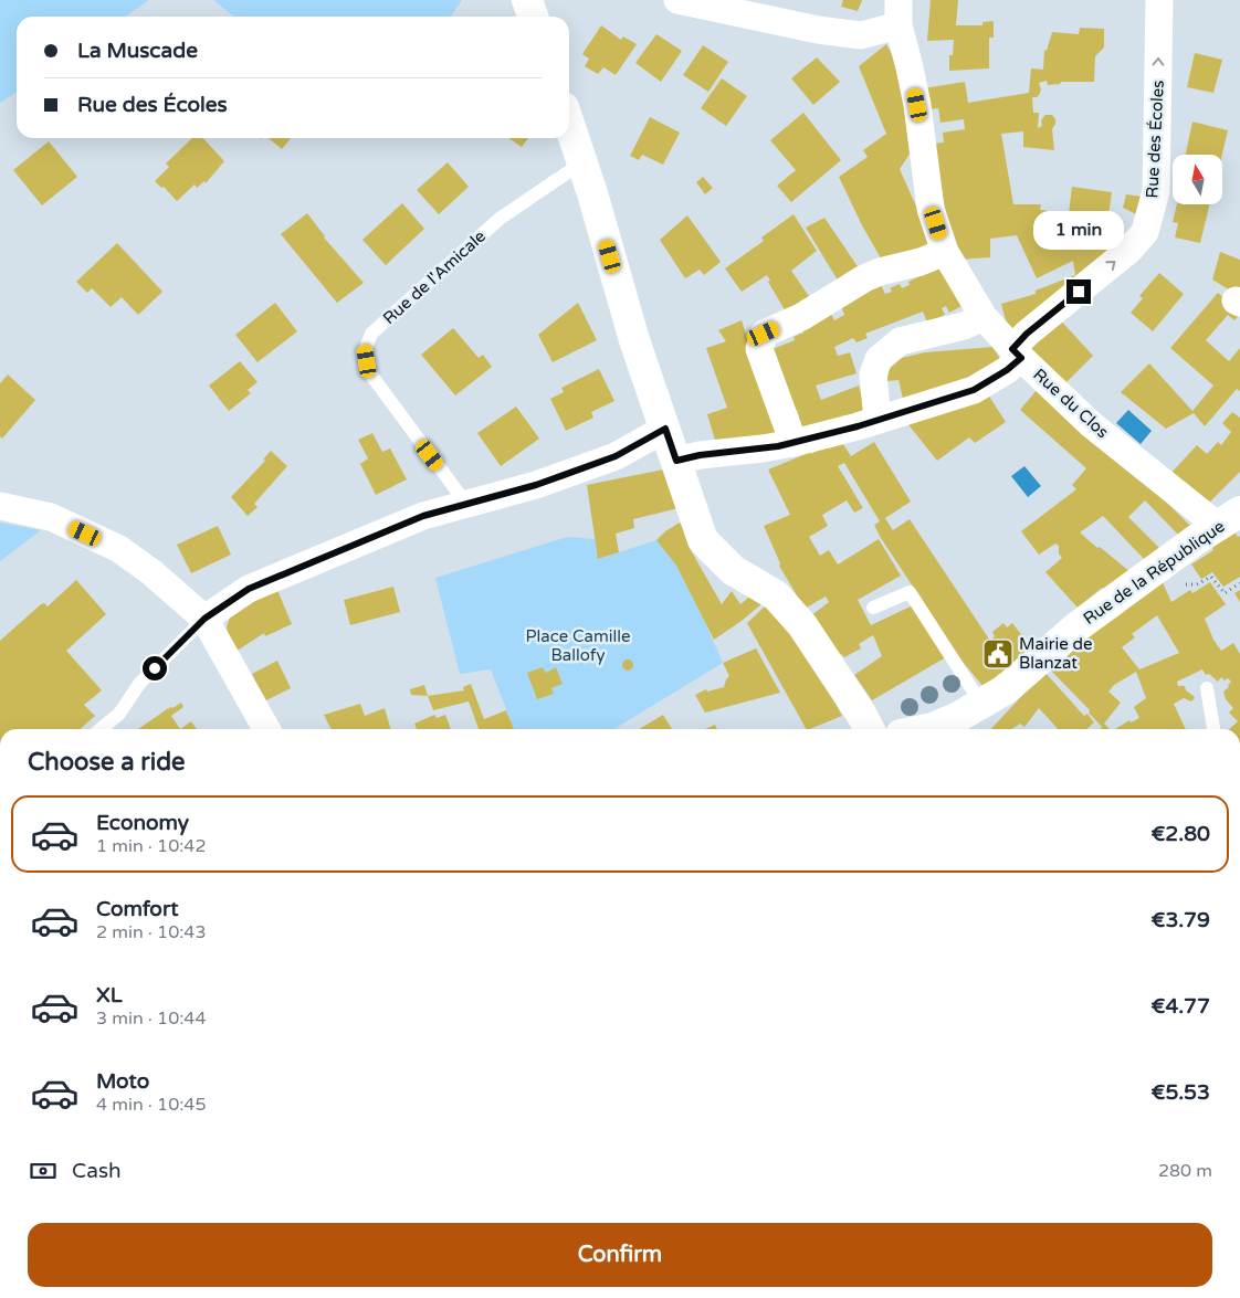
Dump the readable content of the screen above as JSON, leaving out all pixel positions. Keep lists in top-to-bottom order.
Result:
{
  "streets": {
    "street": ["Rue des Écoles", "Rue du Clos", "Rue de la République"],
    "lane": ["Rue de l'Amicale"]
  },
  "crossings": [
    ["Rue des Écoles", "Rue du Clos"],
    ["Rue du Clos", "Rue de la République"]
  ],
  "one_way": ["Rue des Écoles"],
  "parks": ["Place Camille Ballofy"],
  "places": {
    "public building": ["Mairie de Blanzat"]
  },
  "north": "top",
  "page": {
    "banner": ["La Muscade", "Rue des Écoles"],
    "bubble": "1 min",
    "heading": "Choose a ride",
    "list": [
      {
        "name": "Economy",
        "note": "1 min · 10:42",
        "value": "€2.80"
      },
      {
        "name": "Comfort",
        "note": "2 min · 10:43",
        "value": "€3.79"
      },
      {
        "name": "XL",
        "note": "3 min · 10:44",
        "value": "€4.77"
      },
      {
        "name": "Moto",
        "note": "4 min · 10:45",
        "value": "€5.53"
      }
    ],
    "pay": ["Cash", "280 m"],
    "buttons": "Confirm"
  }
}
